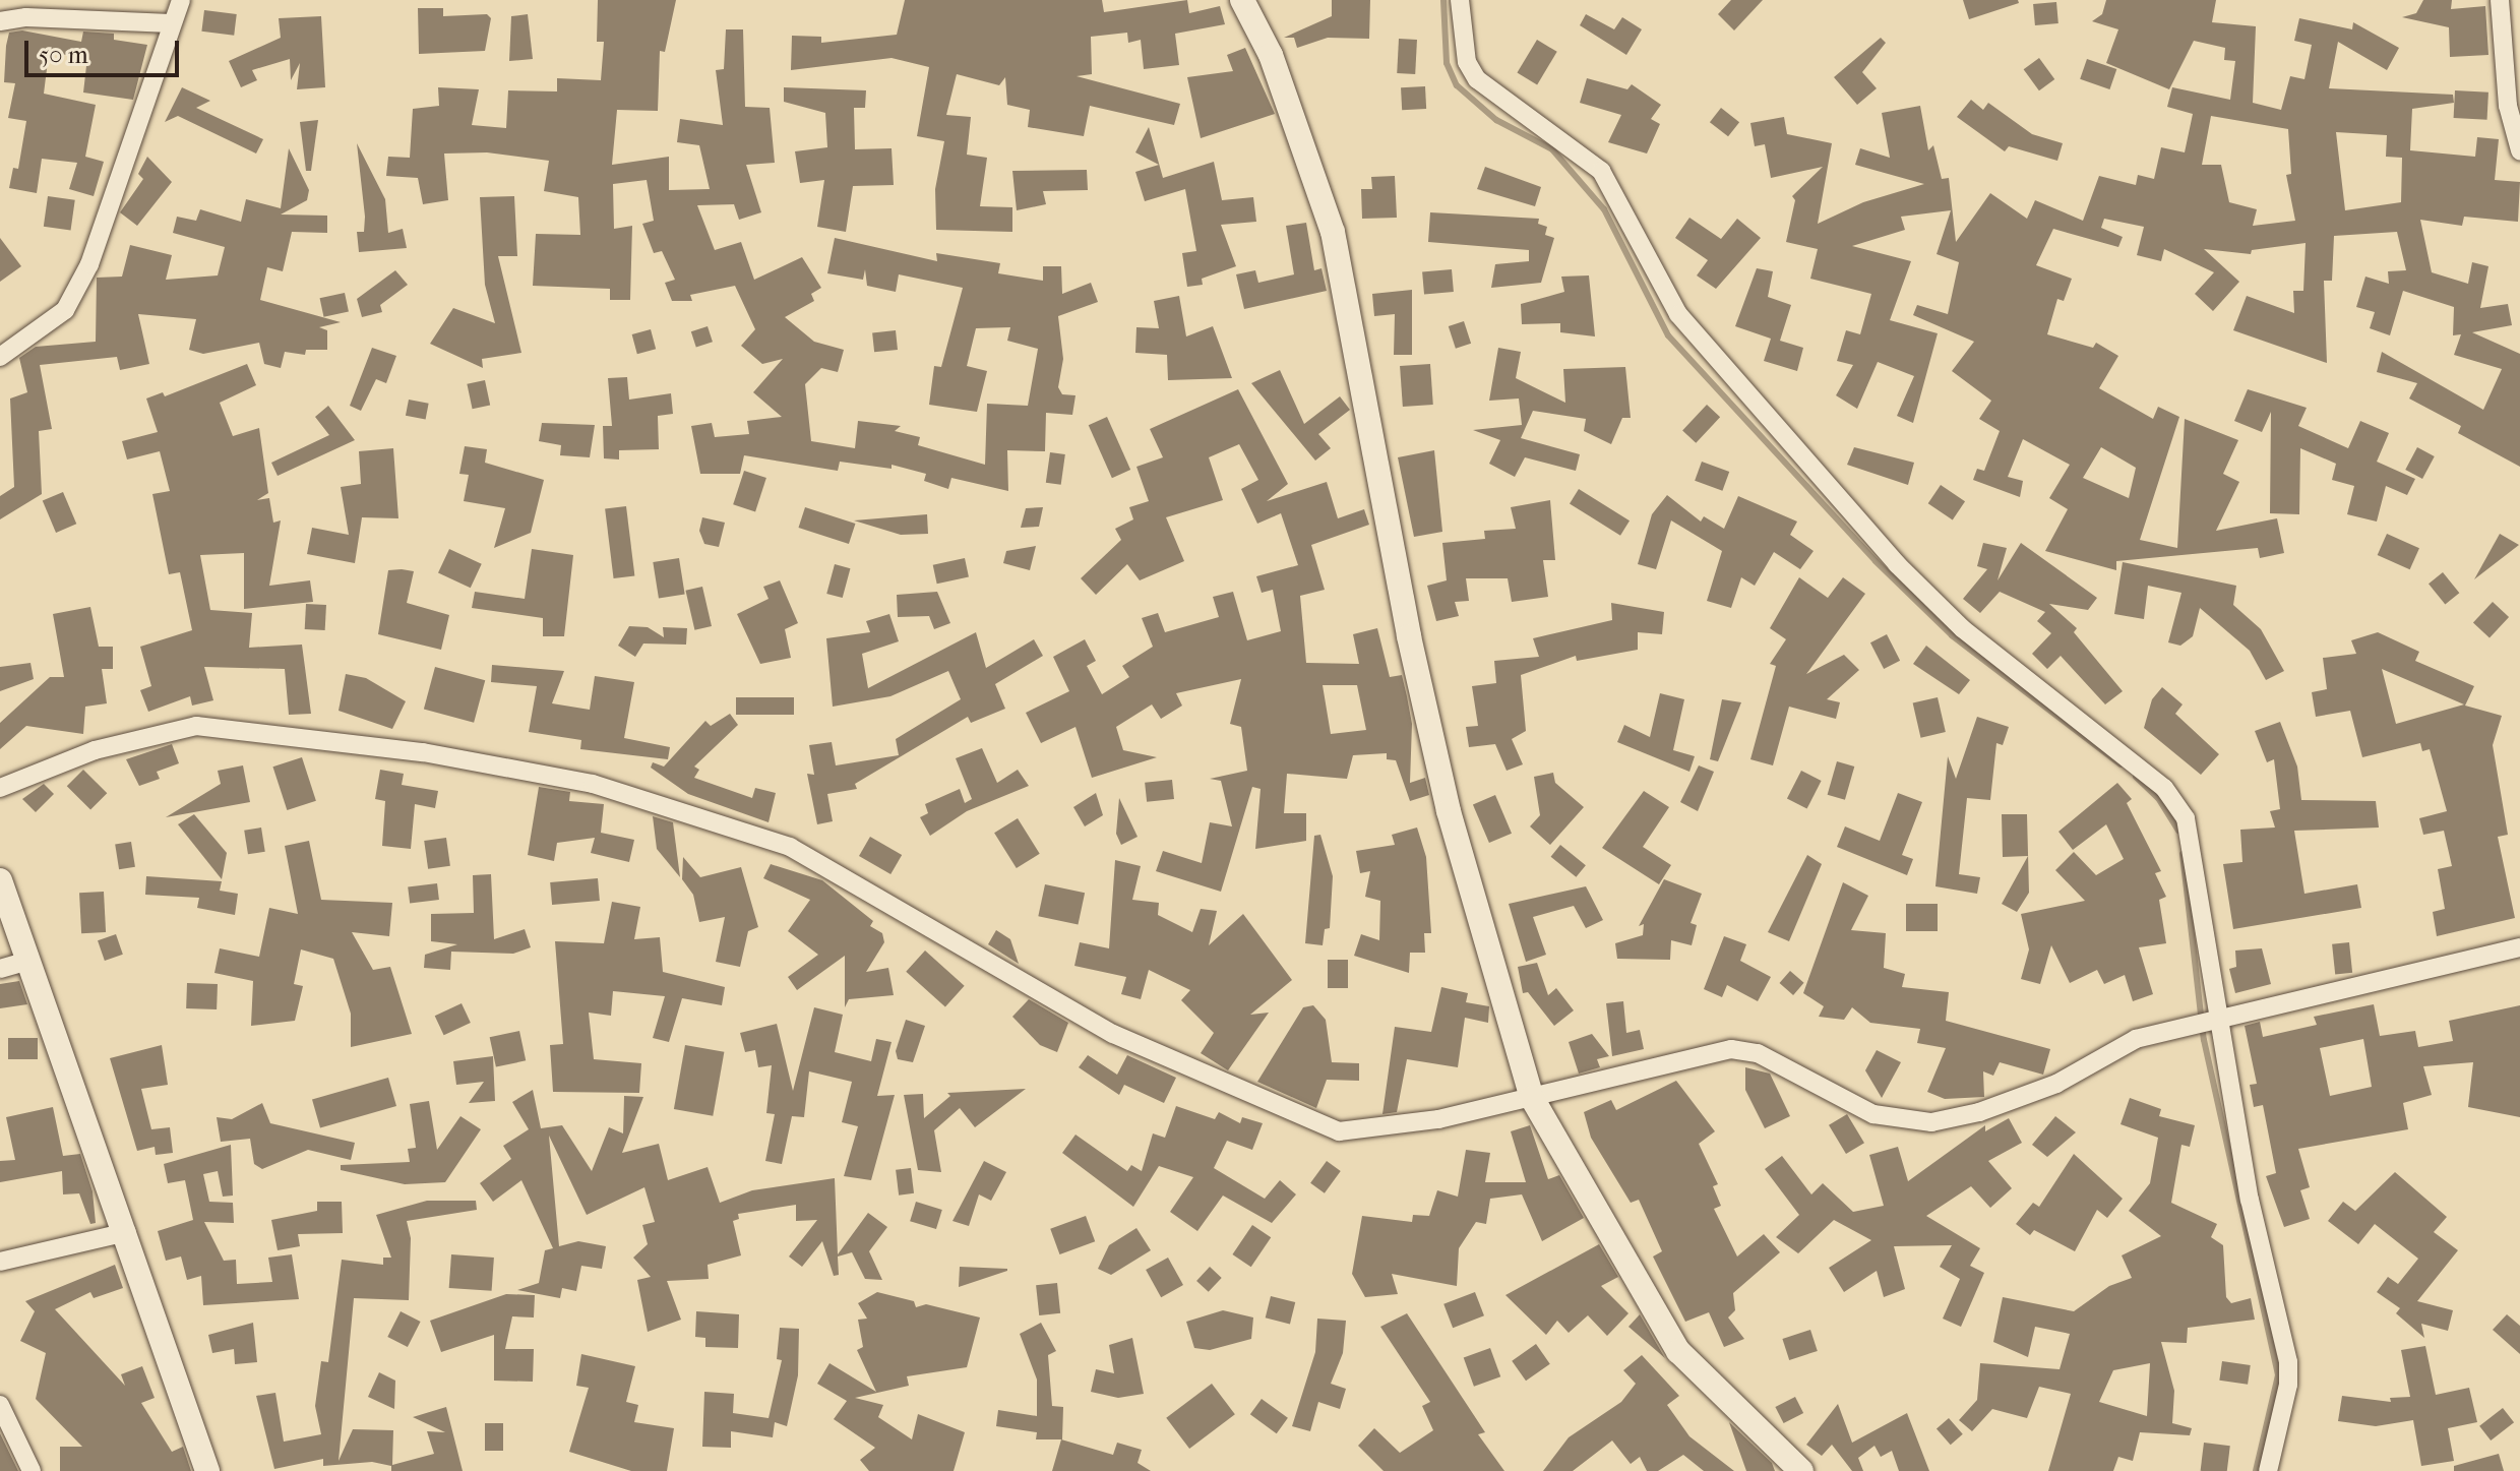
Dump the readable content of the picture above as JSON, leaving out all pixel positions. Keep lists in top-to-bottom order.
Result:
{
  "scale_bar": "50 m"
}
